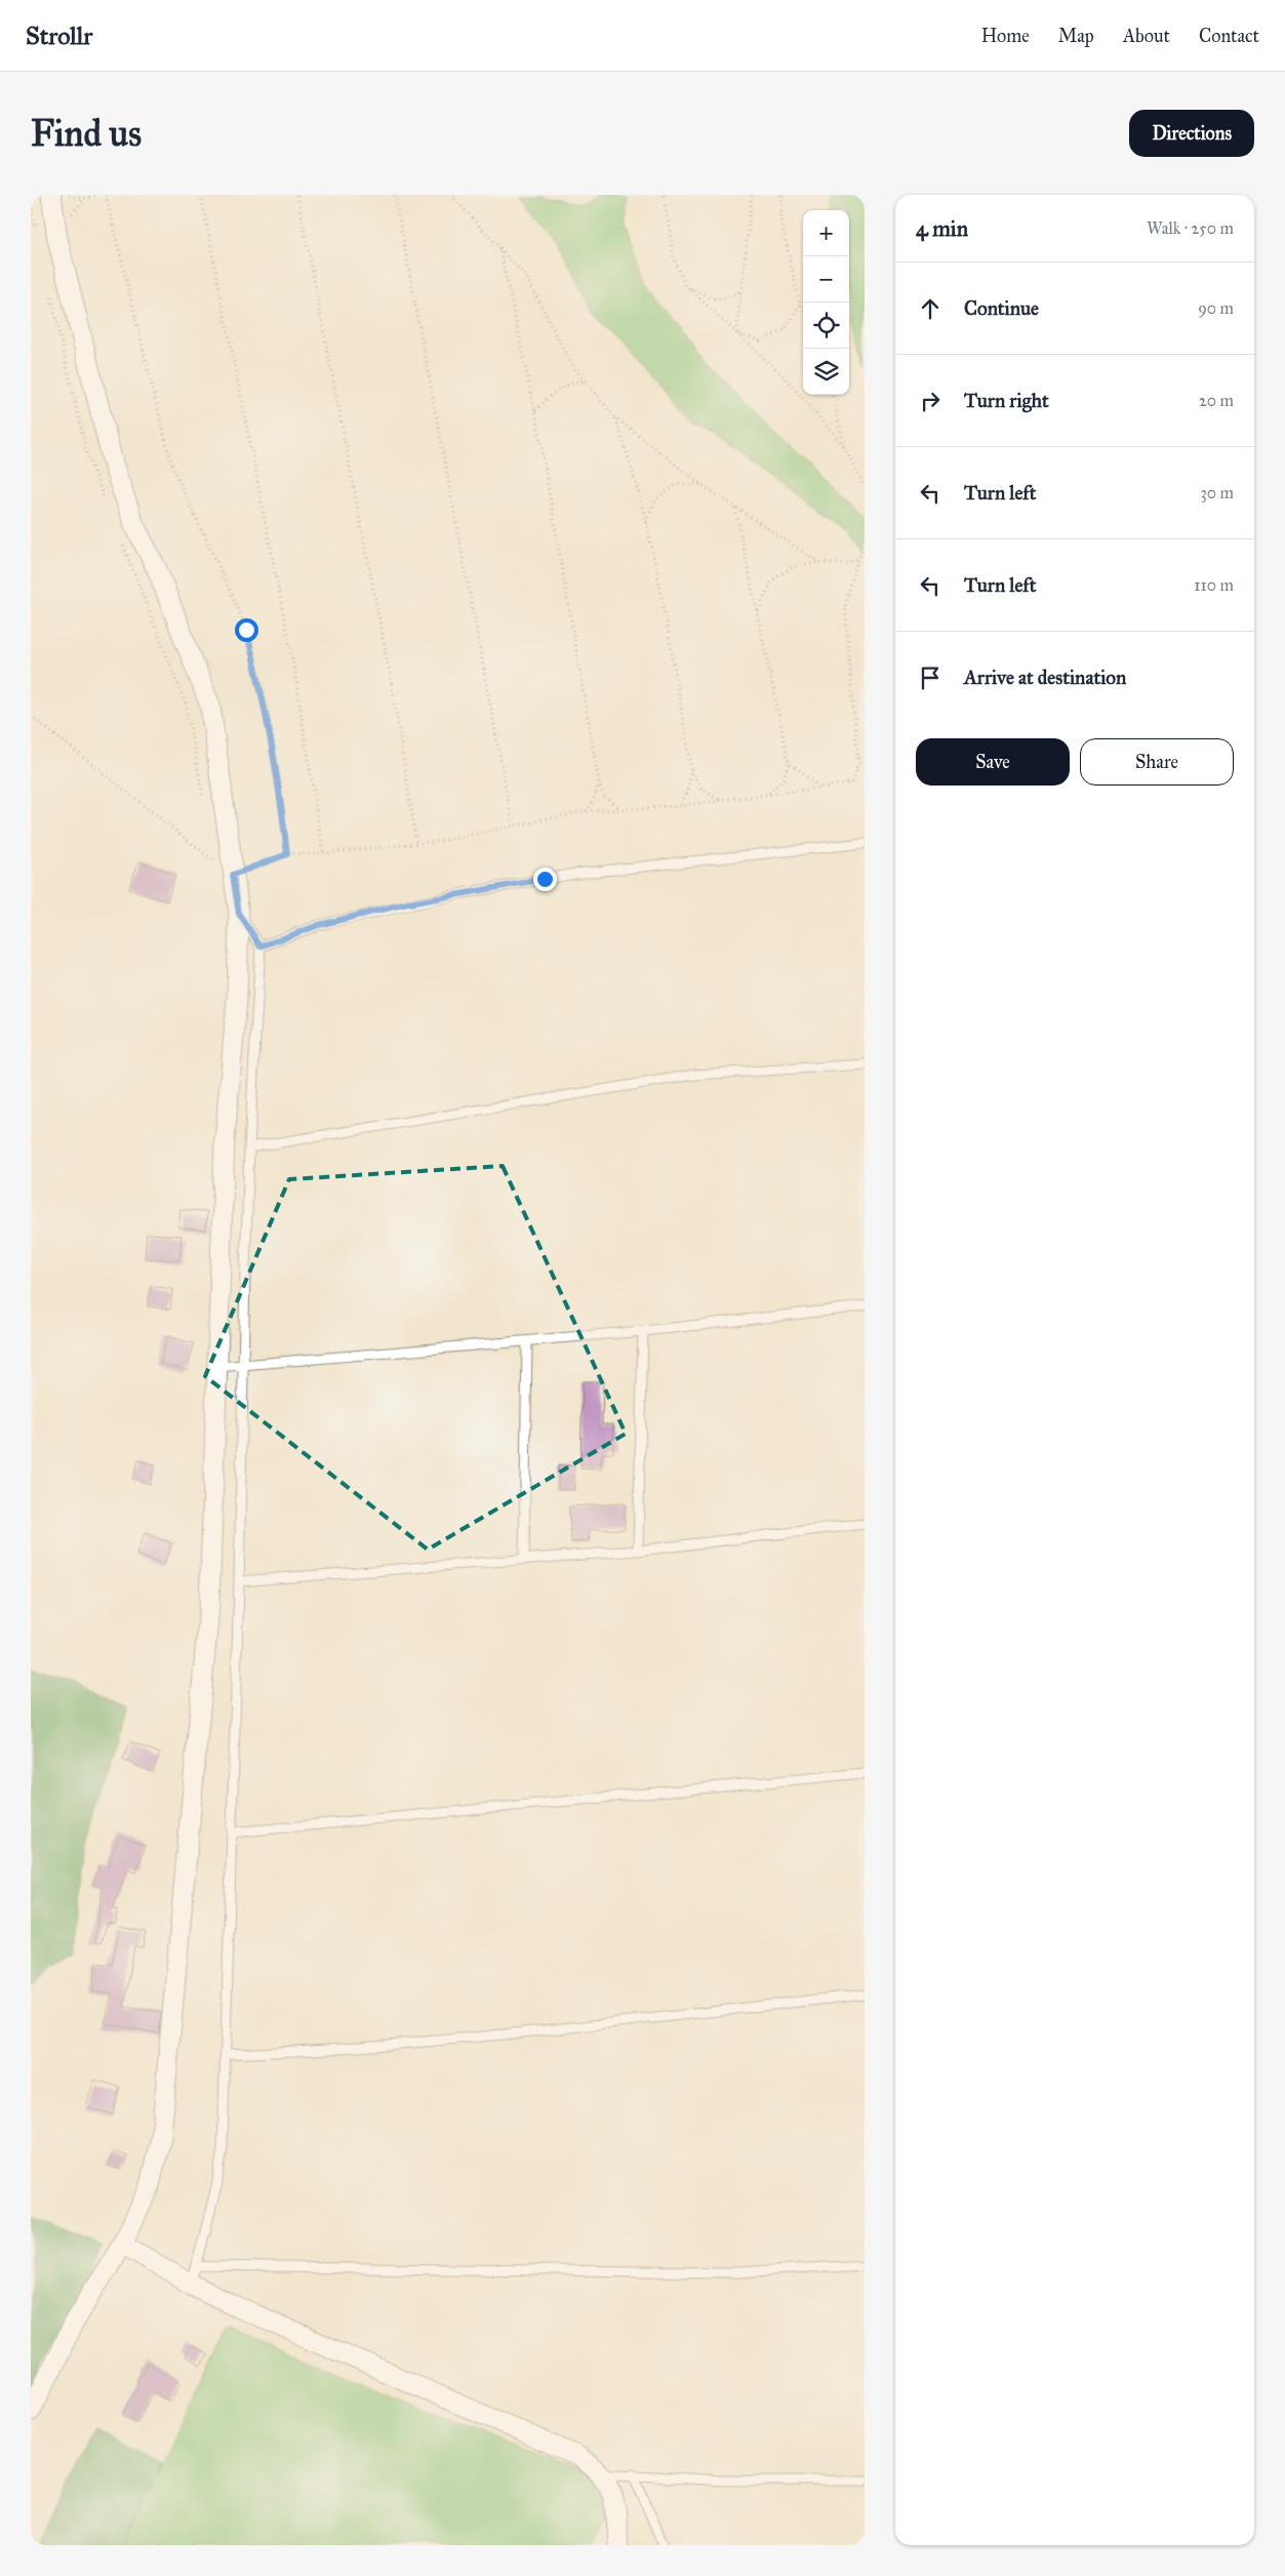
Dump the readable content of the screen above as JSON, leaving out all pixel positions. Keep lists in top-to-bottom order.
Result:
{
  "page": {
    "header": "Strollr",
    "nav": [
      "Home",
      "Map",
      "About",
      "Contact"
    ],
    "buttons": [
      "Directions",
      ["Save", "Share"]
    ],
    "title": "Find us",
    "heading": ["4 min", "Walk · 250 m"],
    "map_buttons": ["+", "−"],
    "list": [
      ["Continue", "90 m"],
      ["Turn right", "20 m"],
      ["Turn left", "30 m"],
      ["Turn left", "110 m"],
      "Arrive at destination"
    ]
  }
}
